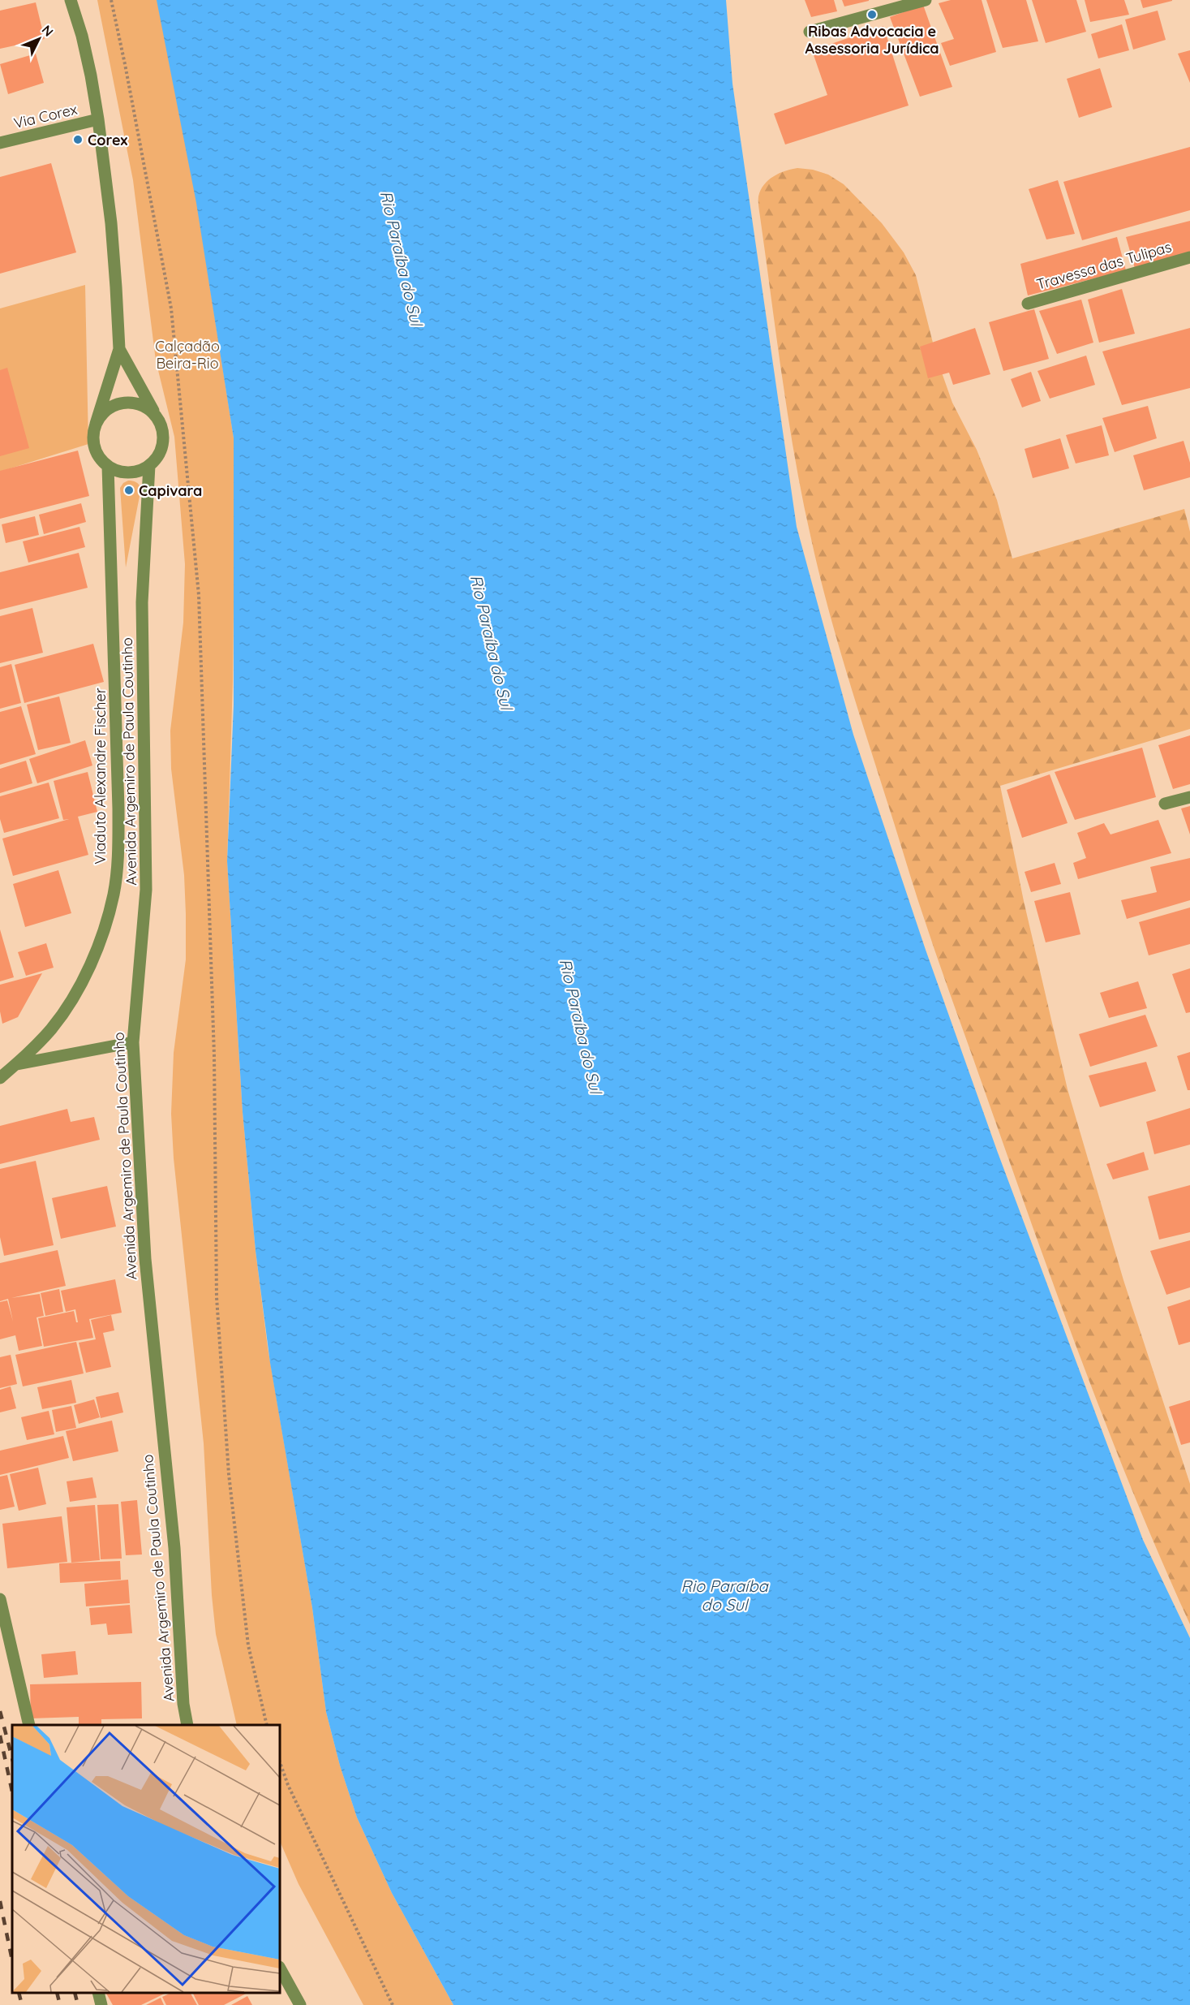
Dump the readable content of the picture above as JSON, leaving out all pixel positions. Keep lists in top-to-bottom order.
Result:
{
  "streets": {
    "street": [
      "Via Corex",
      "Travessa das Tulipas",
      "Avenida Argemiro de Paula Coutinho",
      "Viaduto Alexandre Fischer"
    ]
  },
  "crossings": [
    ["Avenida Argemiro de Paula Coutinho", "Viaduto Alexandre Fischer"]
  ],
  "water": ["Rio Paraíba do Sul"],
  "parks": ["Calçadão Beira-Rio"],
  "places": ["Ribas Advocacia e Assessoria Jurídica", "Corex", "Capivara"],
  "north": "top right"
}
